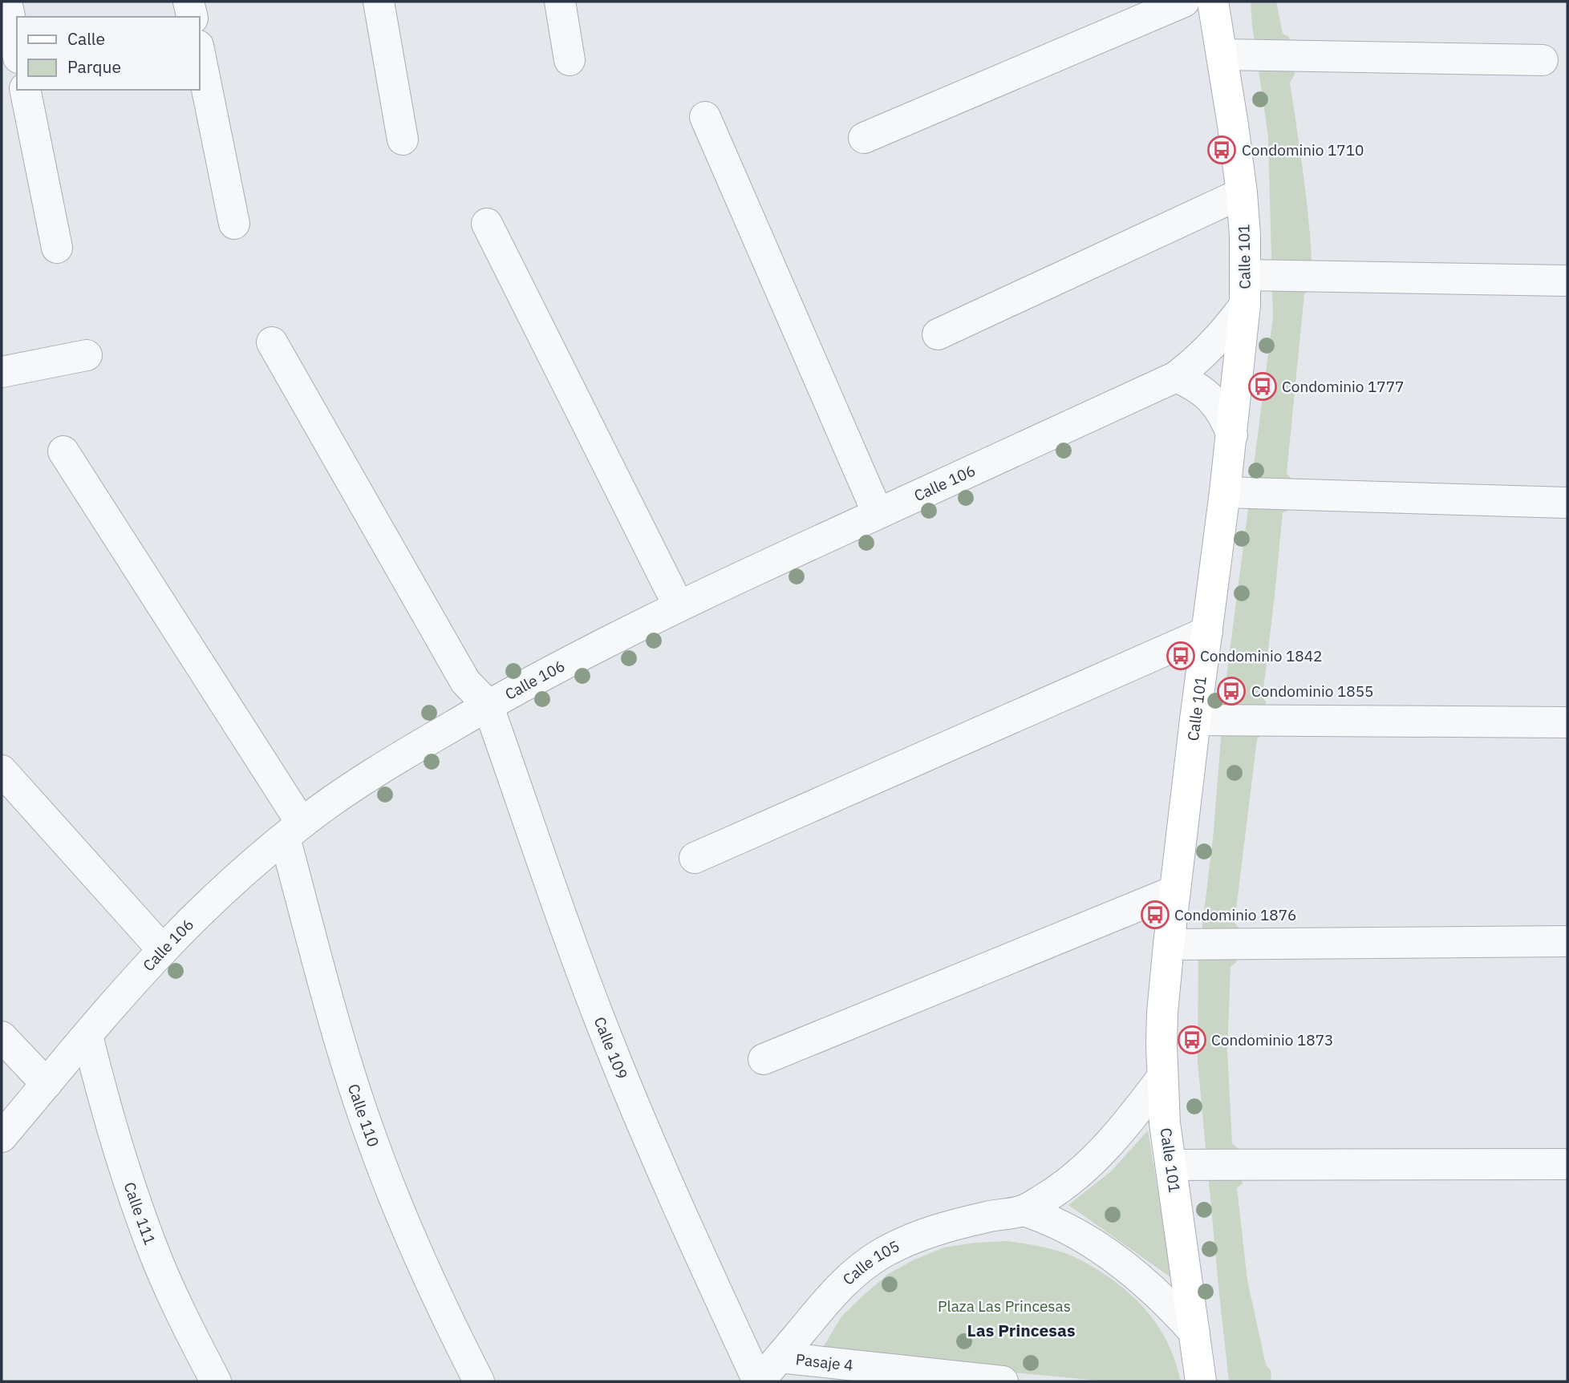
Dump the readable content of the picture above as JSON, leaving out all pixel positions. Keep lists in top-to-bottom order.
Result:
{
  "streets": {
    "main road": ["Calle 101"],
    "street": [
      "Calle 106",
      "Calle 109",
      "Calle 110",
      "Calle 111",
      "Calle 105",
      "Pasaje 4"
    ]
  },
  "crossings": [
    ["Calle 101", "Calle 106"],
    ["Calle 101", "Calle 105"],
    ["Calle 106", "Calle 109"],
    ["Calle 106", "Calle 110"],
    ["Calle 106", "Calle 111"],
    ["Calle 109", "Calle 105"],
    ["Calle 105", "Pasaje 4"]
  ],
  "districts": ["Las Princesas"],
  "parks": ["Plaza Las Princesas"],
  "places": {
    "bus stop": [
      "Condominio 1710",
      "Condominio 1777",
      "Condominio 1842",
      "Condominio 1855",
      "Condominio 1876",
      "Condominio 1873"
    ]
  },
  "legend": ["Calle", "Parque"]
}
